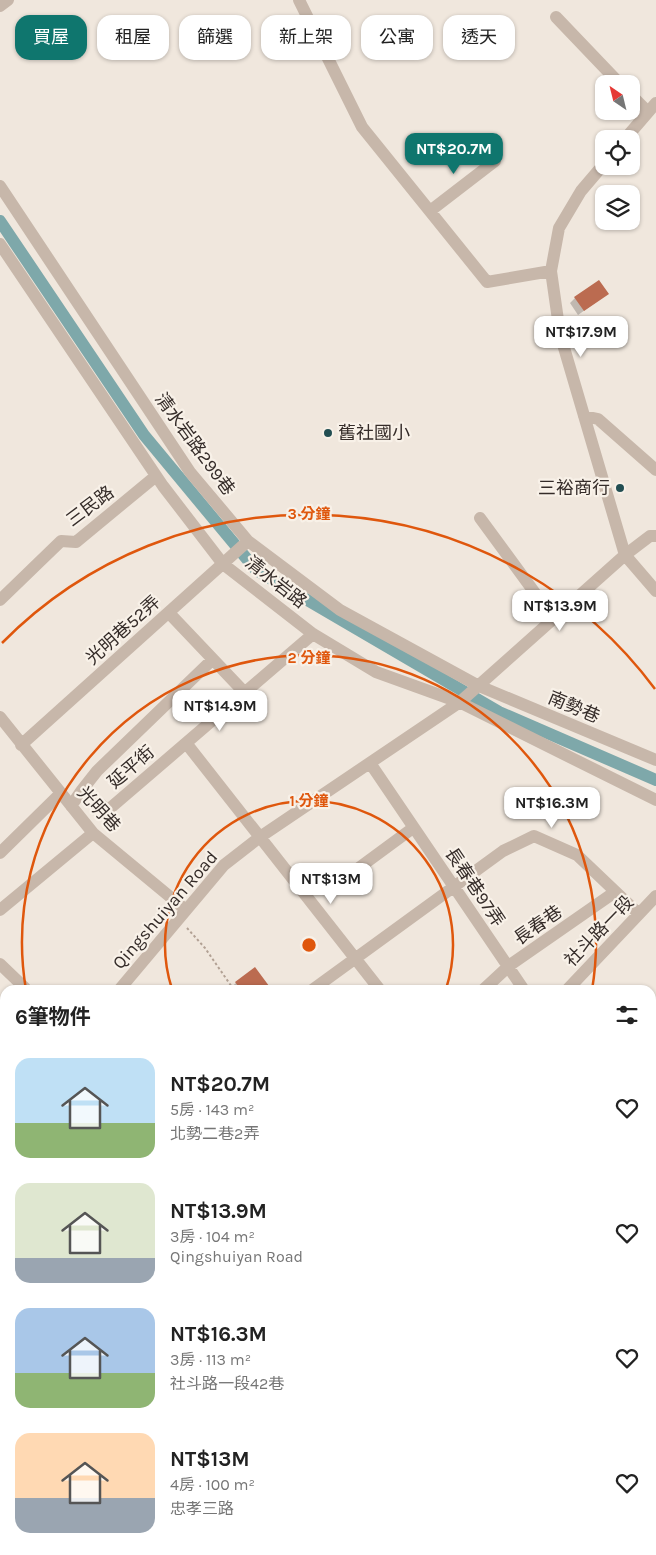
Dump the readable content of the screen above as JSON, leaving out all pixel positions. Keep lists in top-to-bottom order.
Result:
{
  "streets": {
    "street": [
      "清水岩路299巷",
      "三民路",
      "清水岩路",
      "光明巷52弄",
      "南勢巷",
      "延平街",
      "光明巷",
      "長春巷97弄",
      "Qingshuiyan Road",
      "長春巷",
      "社斗路一段"
    ]
  },
  "crossings": [
    ["清水岩路299巷", "光明巷52弄"],
    ["清水岩路299巷", "南勢巷"],
    ["清水岩路299巷", "Qingshuiyan Road"],
    ["三民路", "清水岩路"],
    ["清水岩路", "光明巷52弄"],
    ["清水岩路", "延平街"],
    ["清水岩路", "Qingshuiyan Road"],
    ["光明巷52弄", "光明巷"],
    ["南勢巷", "Qingshuiyan Road"],
    ["光明巷", "Qingshuiyan Road"],
    ["長春巷97弄", "Qingshuiyan Road"],
    ["長春巷97弄", "長春巷"]
  ],
  "places": ["舊社國小", "三裕商行"],
  "north": "top left",
  "page": {
    "chip": [
      "買屋",
      "租屋",
      "篩選",
      "新上架",
      "公寓",
      "透天"
    ],
    "price": [
      "NT$20.7M",
      "NT$17.9M",
      "NT$13.9M",
      "NT$14.9M",
      "NT$16.3M",
      "NT$13M"
    ],
    "heading": "6筆物件",
    "list": [
      {
        "name": "NT$20.7M",
        "note": "5房 · 143 m² · 北勢二巷2弄"
      },
      {
        "name": "NT$13.9M",
        "note": "3房 · 104 m² · Qingshuiyan Road"
      },
      {
        "name": "NT$16.3M",
        "note": "3房 · 113 m² · 社斗路一段42巷"
      },
      {
        "name": "NT$13M",
        "note": "4房 · 100 m² · 忠孝三路"
      }
    ]
  },
  "rings": ["3 分鐘", "2 分鐘", "1 分鐘"]
}
